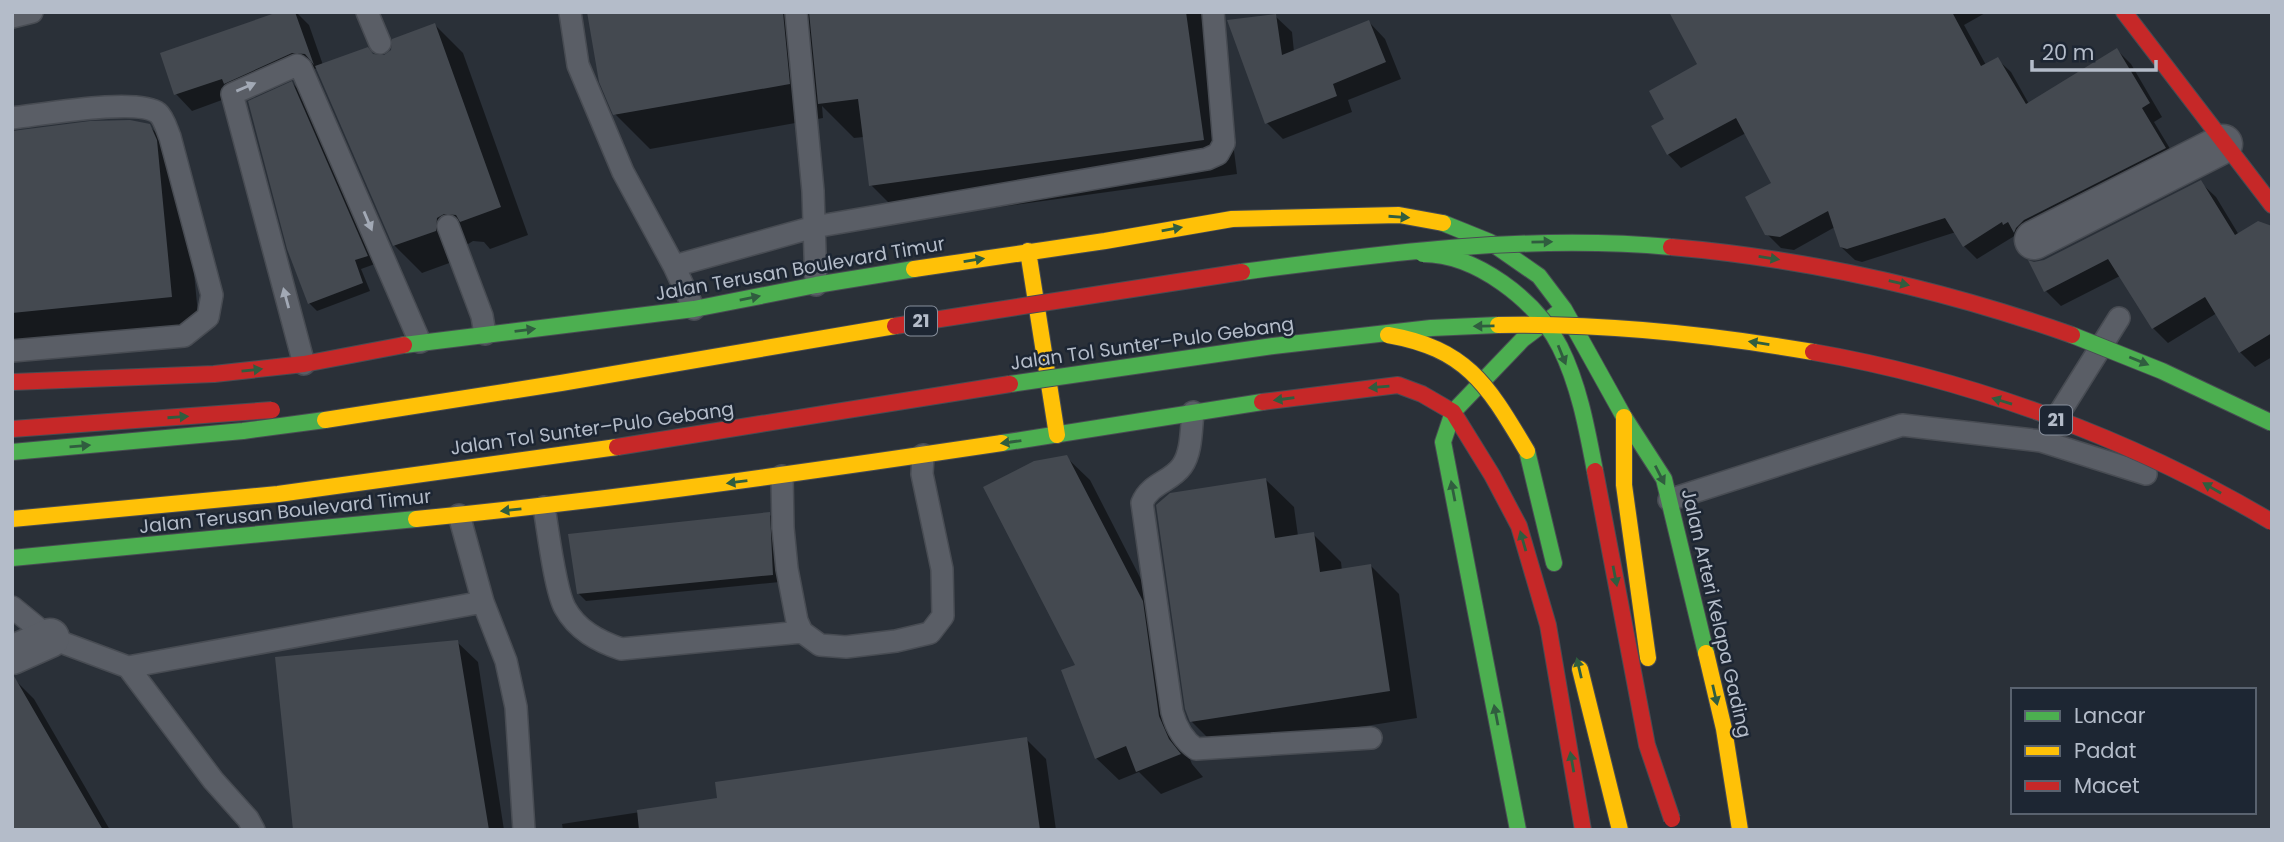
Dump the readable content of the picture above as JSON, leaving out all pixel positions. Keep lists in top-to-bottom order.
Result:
{
  "streets": {
    "main road": [
      "Jalan Terusan Boulevard Timur",
      "21",
      "Jalan Tol Sunter–Pulo Gebang",
      "Jalan Arteri Kelapa Gading"
    ]
  },
  "crossings": [
    ["Jalan Terusan Boulevard Timur", "Jalan Arteri Kelapa Gading"]
  ],
  "legend": ["Lancar", "Padat", "Macet"],
  "scale_bar": "20 m"
}
